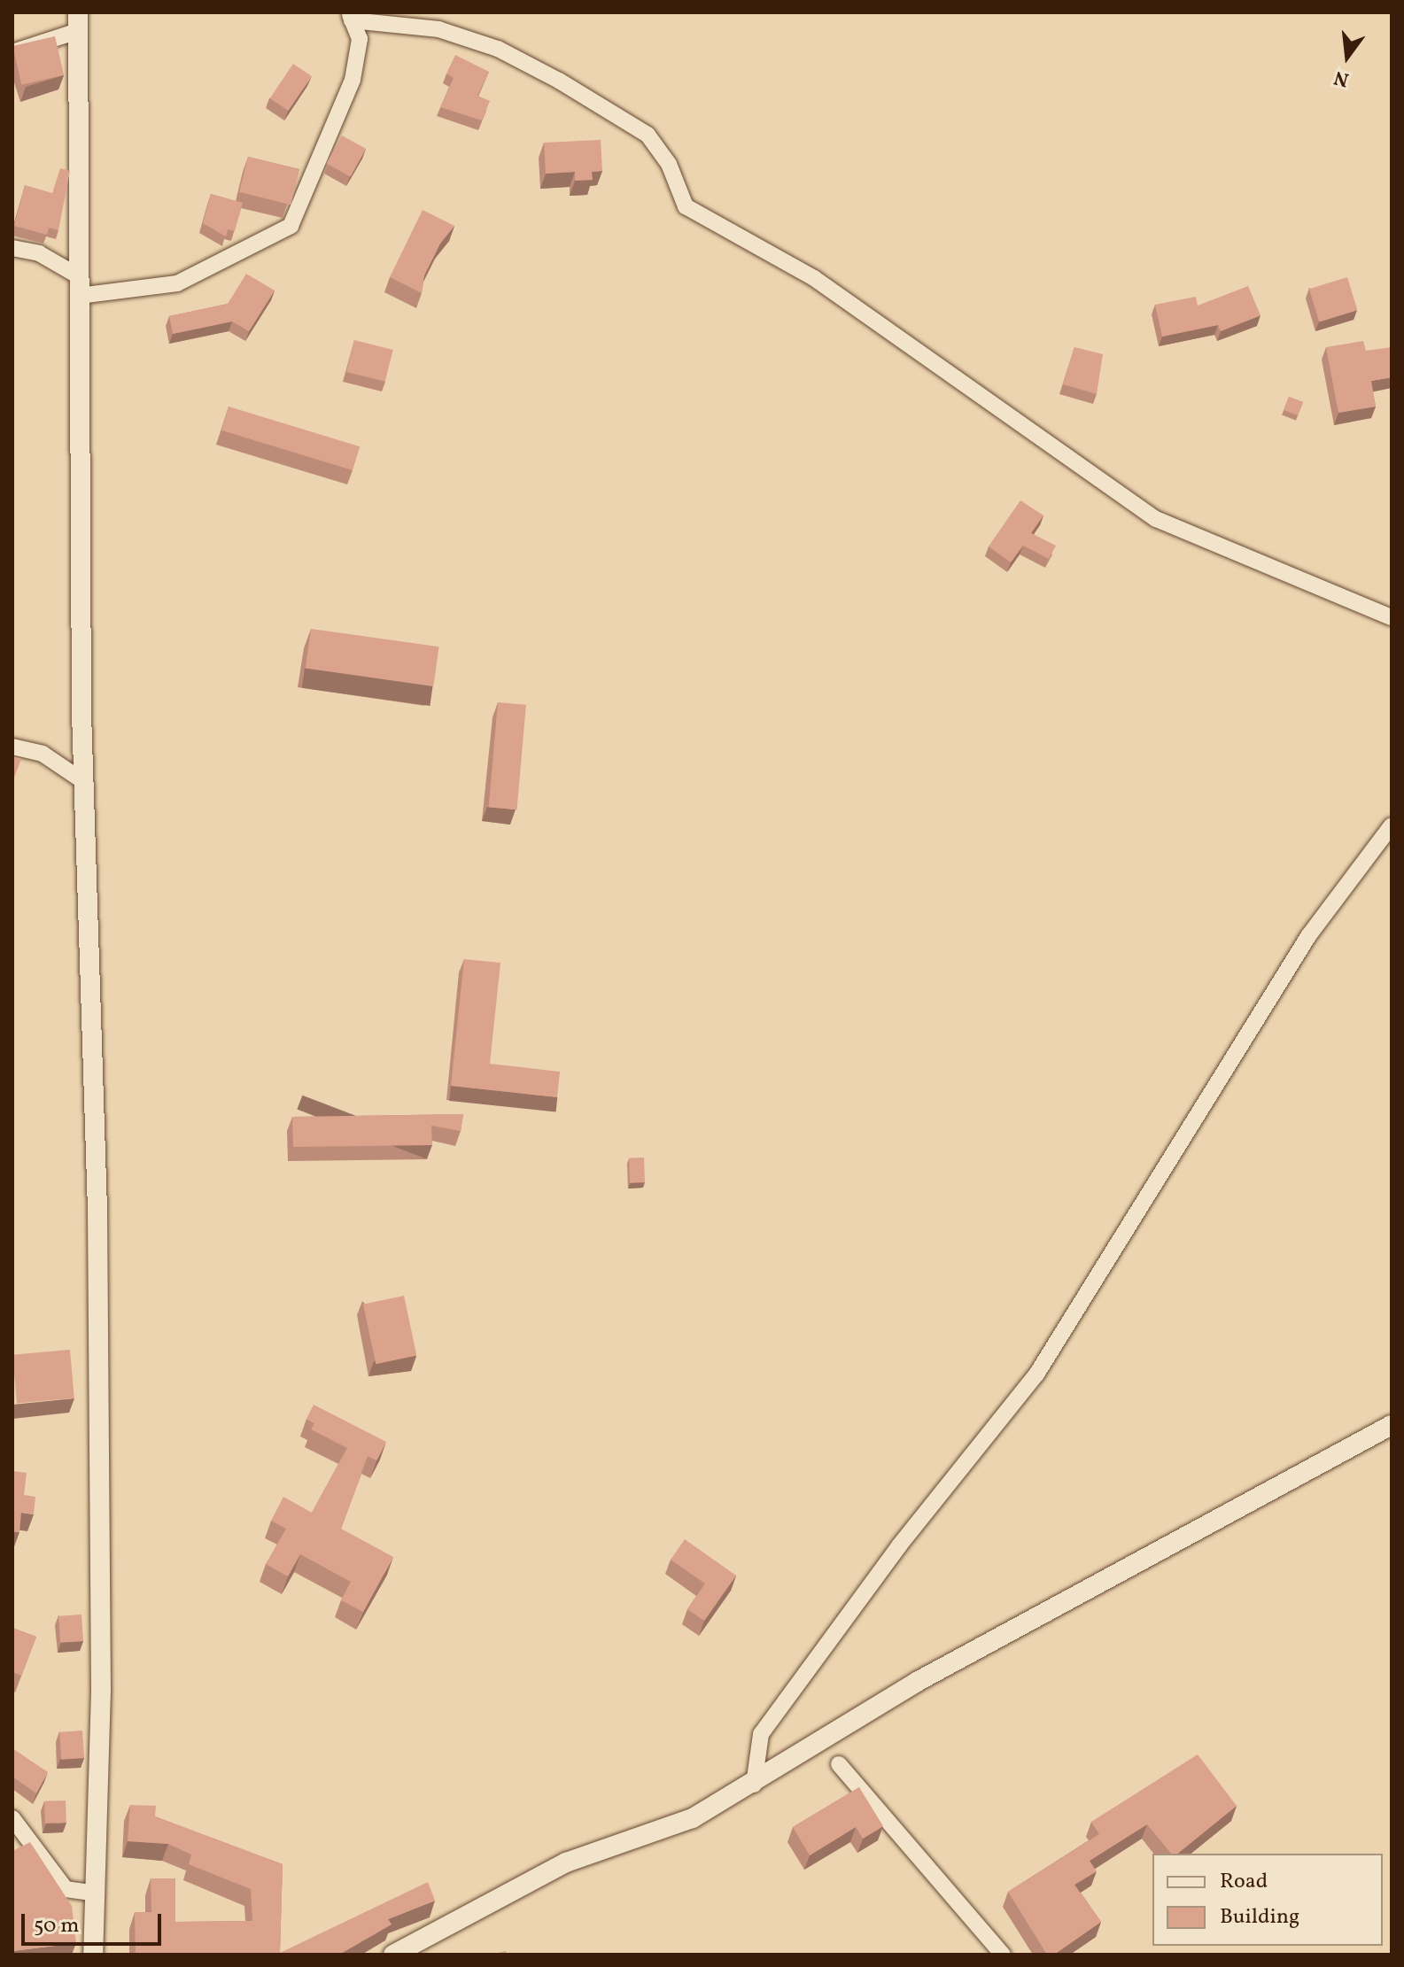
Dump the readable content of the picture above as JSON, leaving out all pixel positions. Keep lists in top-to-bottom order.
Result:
{
  "legend": ["Road", "Building"],
  "scale_bar": "50 m",
  "north": "bottom"
}
